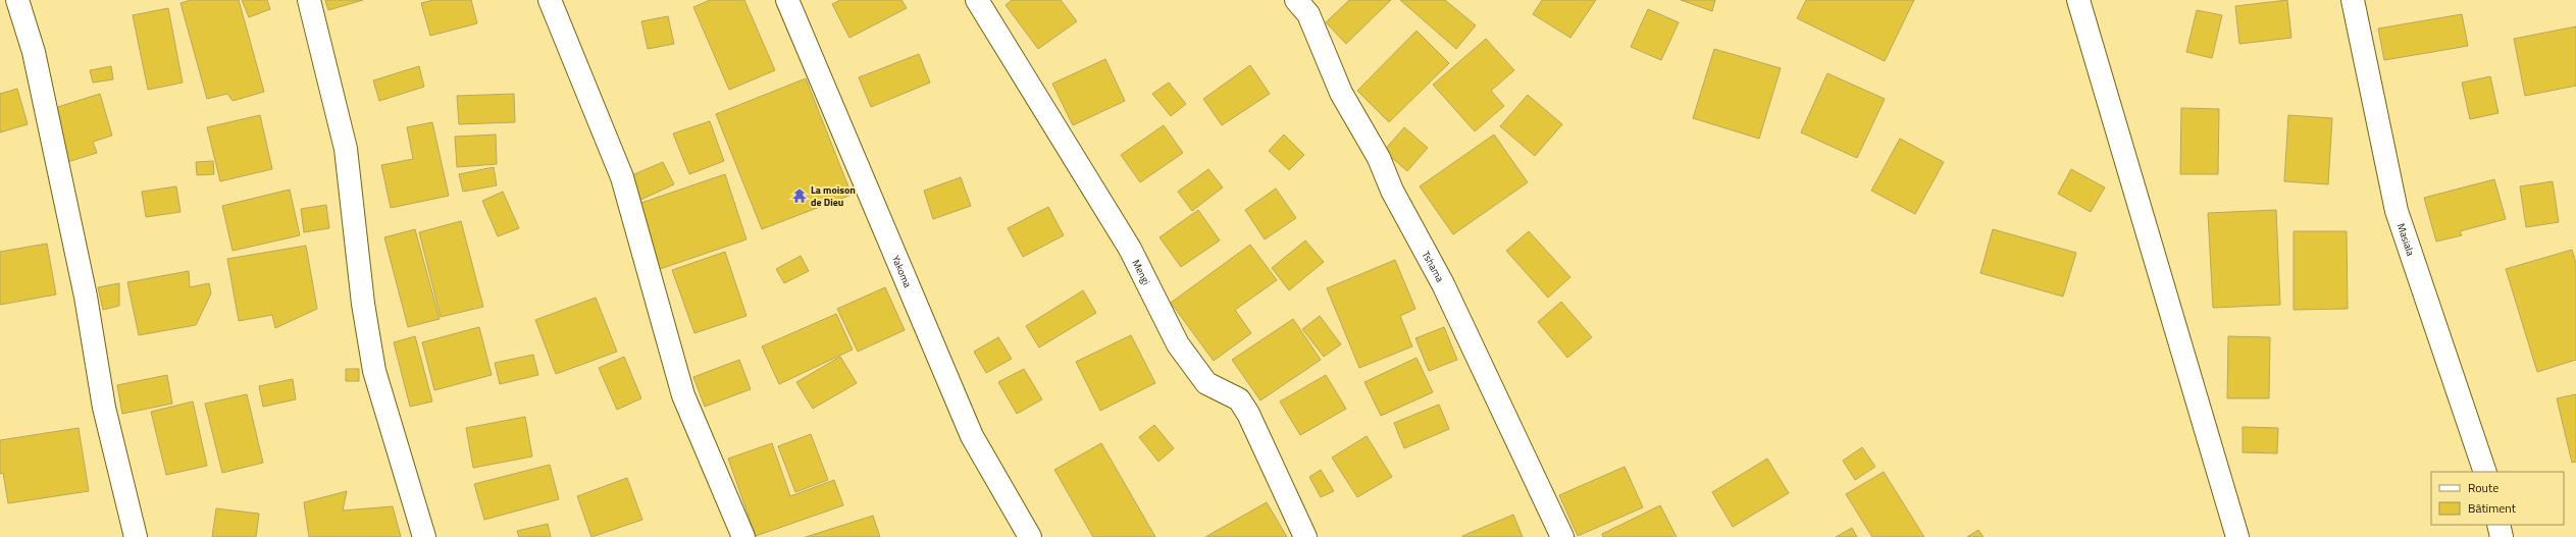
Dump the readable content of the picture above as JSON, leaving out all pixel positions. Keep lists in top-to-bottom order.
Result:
{
  "streets": {
    "street": [
      "Masiala",
      "Tshama",
      "Yakoma",
      "Mengi"
    ]
  },
  "places": {
    "temple": ["La moison de Dieu"]
  },
  "legend": ["Route", "Bâtiment"]
}
